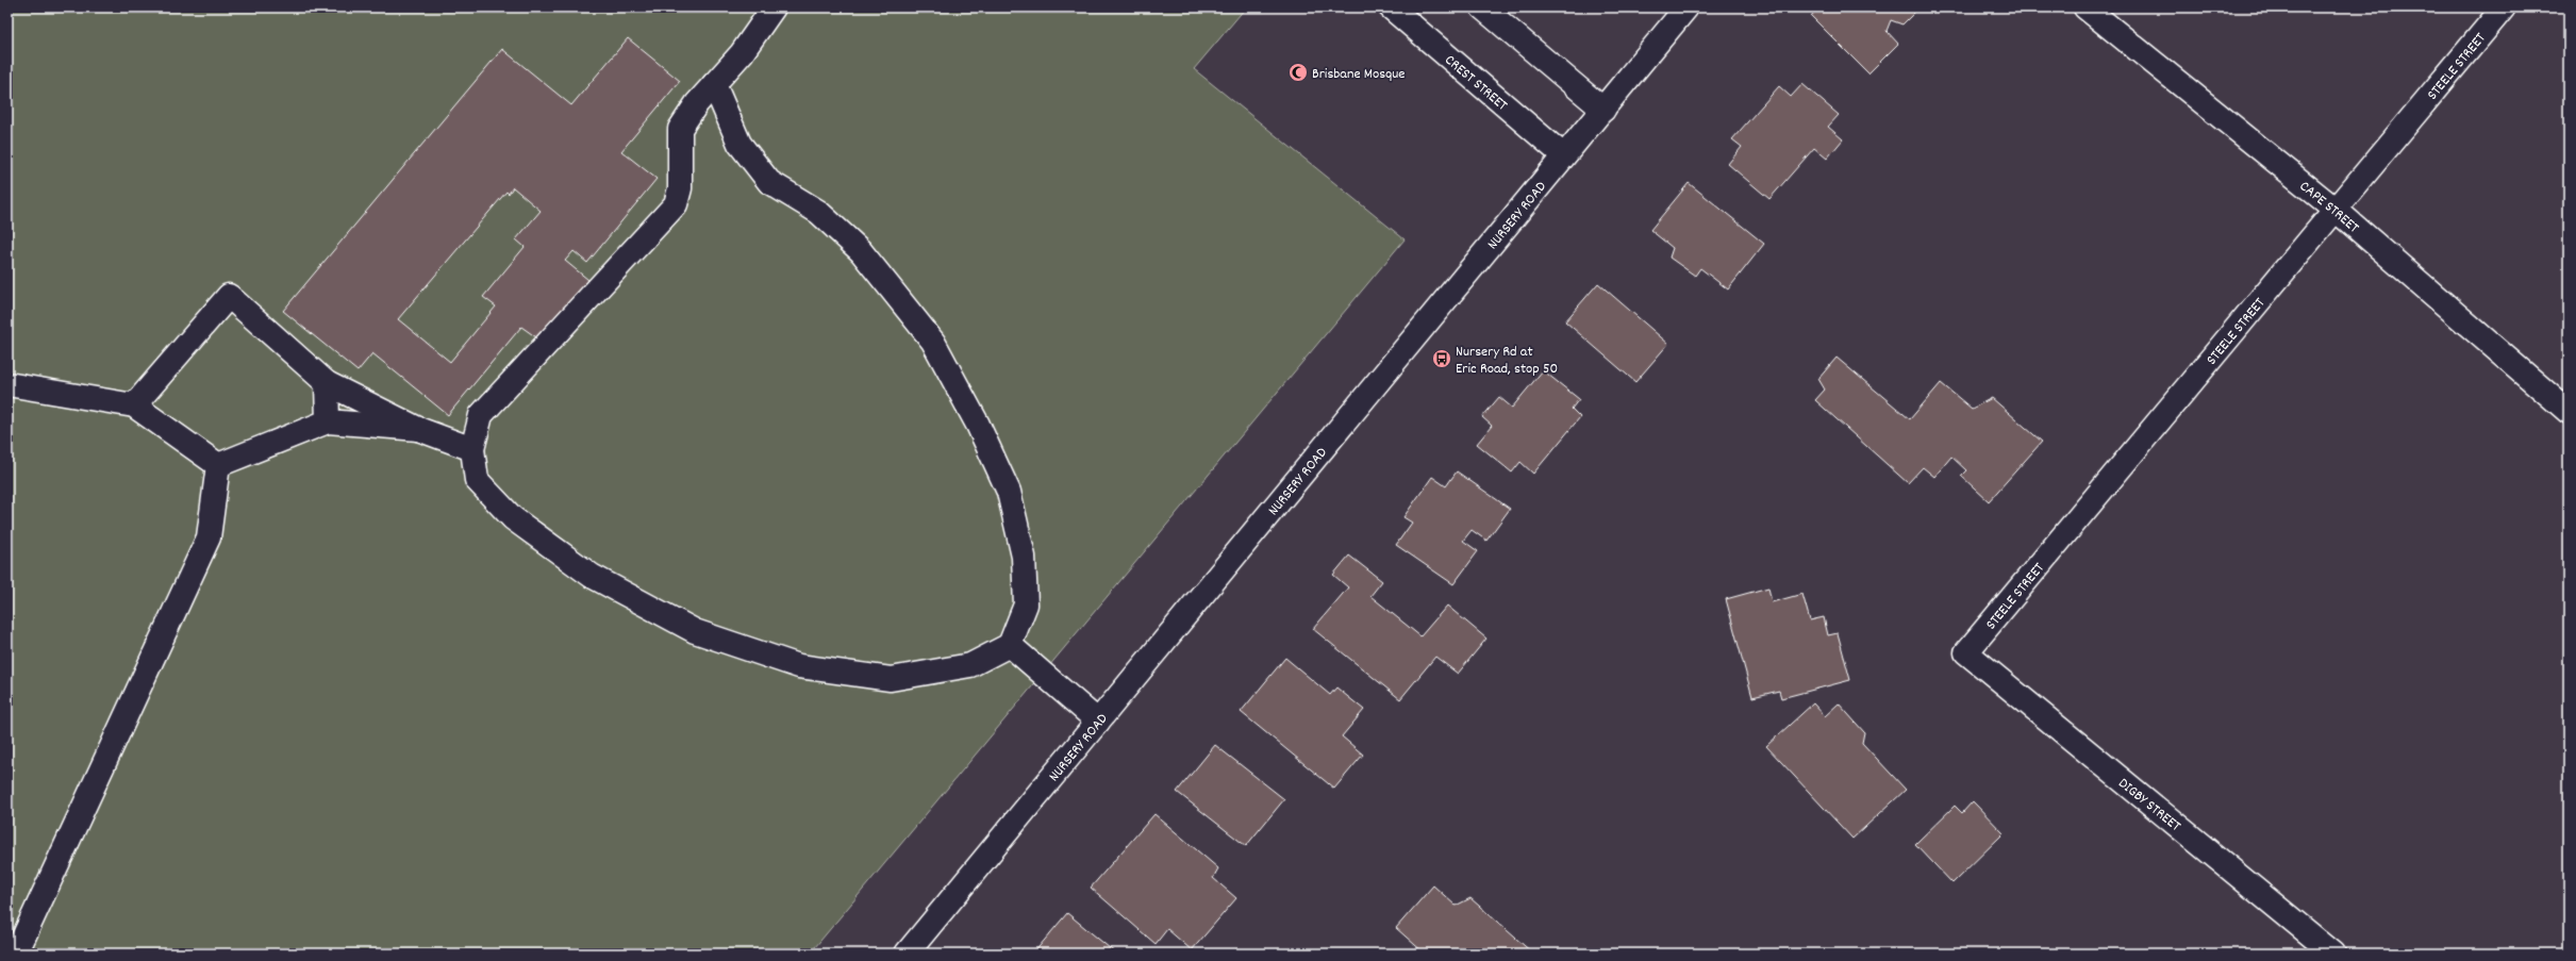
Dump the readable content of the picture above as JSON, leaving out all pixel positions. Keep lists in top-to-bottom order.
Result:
{
  "streets": {
    "street": [
      "STEELE STREET",
      "CREST STREET",
      "CAPE STREET",
      "NURSERY ROAD",
      "DIGBY STREET"
    ]
  },
  "crossings": [
    ["STEELE STREET", "CAPE STREET"],
    ["STEELE STREET", "DIGBY STREET"],
    ["CREST STREET", "NURSERY ROAD"]
  ],
  "places": {
    "mosque": ["Brisbane Mosque"],
    "bus stop": ["Nursery Rd at Eric Road, stop 50"]
  }
}
